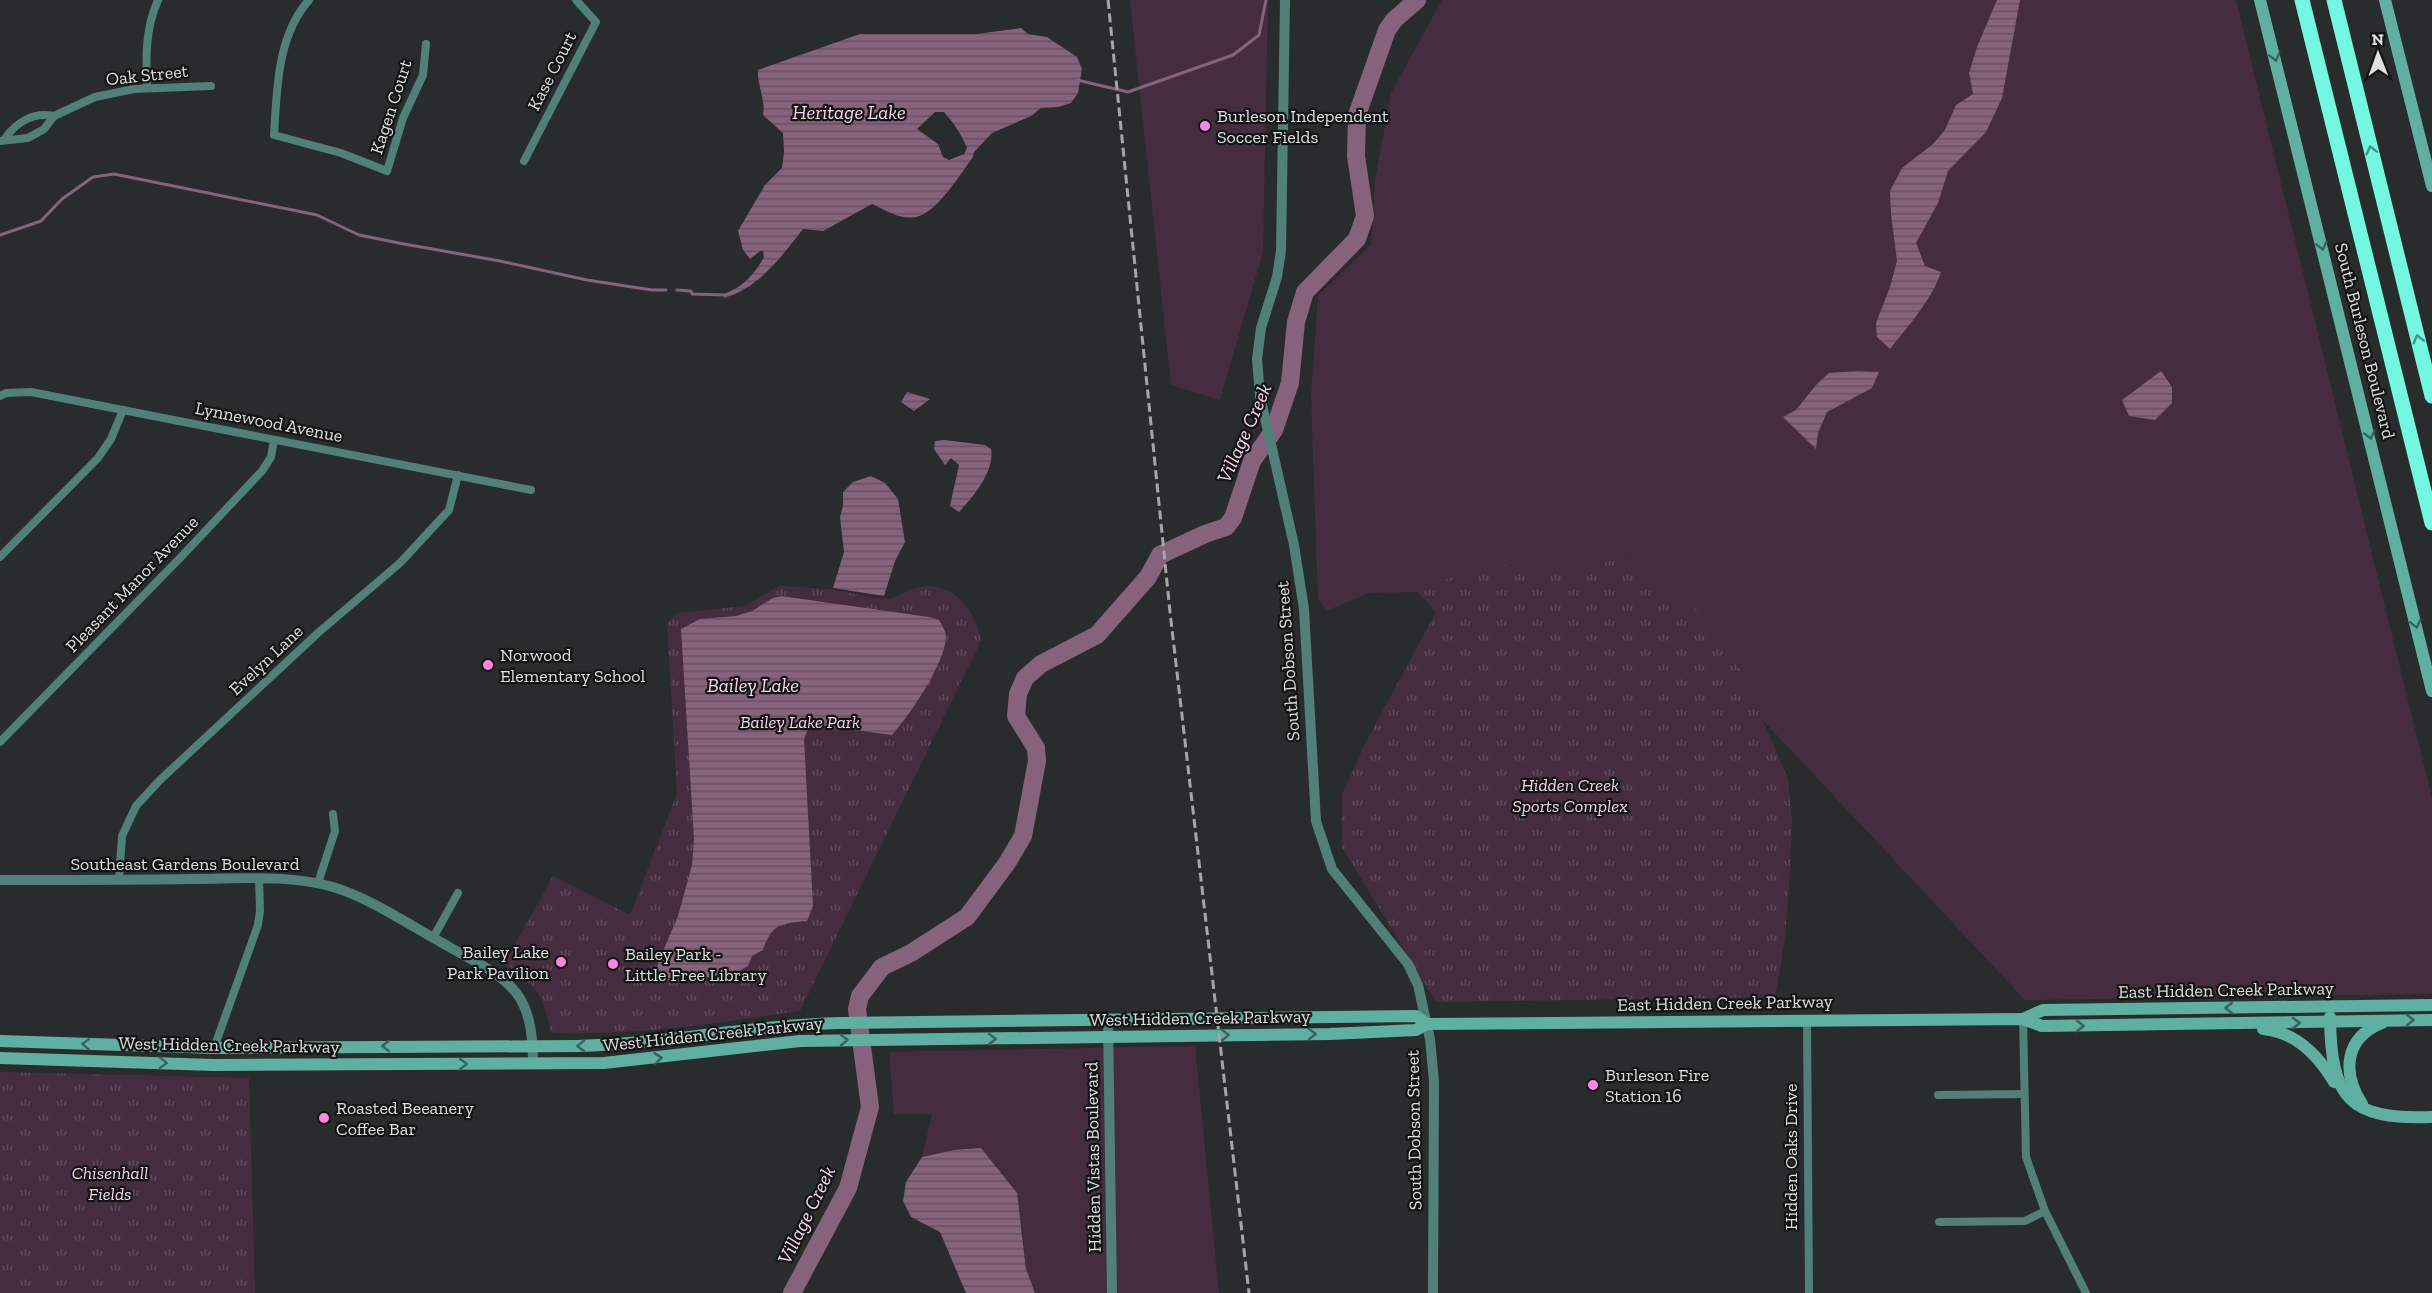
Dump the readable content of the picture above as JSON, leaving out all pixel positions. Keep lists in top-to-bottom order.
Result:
{
  "streets": {
    "main road": ["South Burleson Boulevard", "East Hidden Creek Parkway", "West Hidden Creek Parkway"],
    "street": [
      "Kase Court",
      "Oak Street",
      "Kagen Court",
      "Lynnewood Avenue",
      "Pleasant Manor Avenue",
      "Evelyn Lane",
      "South Dobson Street",
      "Southeast Gardens Boulevard",
      "Hidden Vistas Boulevard",
      "Hidden Oaks Drive"
    ]
  },
  "crossings": [
    ["Lynnewood Avenue", "Pleasant Manor Avenue"],
    ["Lynnewood Avenue", "Evelyn Lane"],
    ["Evelyn Lane", "Southeast Gardens Boulevard"],
    ["South Dobson Street", "East Hidden Creek Parkway"],
    ["South Dobson Street", "West Hidden Creek Parkway"],
    ["Southeast Gardens Boulevard", "West Hidden Creek Parkway"],
    ["East Hidden Creek Parkway", "West Hidden Creek Parkway"],
    ["East Hidden Creek Parkway", "Hidden Oaks Drive"],
    ["West Hidden Creek Parkway", "Hidden Vistas Boulevard"]
  ],
  "one_way": ["South Burleson Boulevard"],
  "water": ["Heritage Lake", "Village Creek", "Bailey Lake"],
  "parks": ["Bailey Lake Park", "Hidden Creek Sports Complex", "Chisenhall Fields"],
  "places": [
    "Burleson Independent Soccer Fields",
    "Norwood Elementary School",
    "Bailey Lake Park Pavilion",
    "Bailey Park - Little Free Library",
    "Burleson Fire Station 16",
    "Roasted Beeanery Coffee Bar"
  ],
  "north": "top"
}
